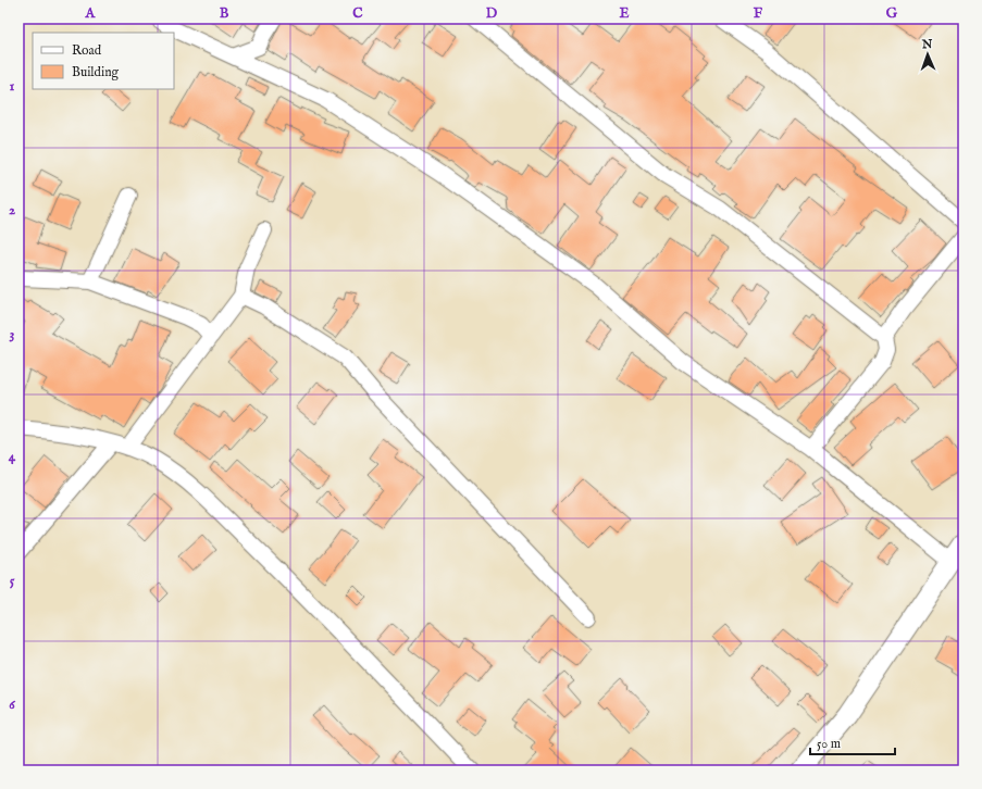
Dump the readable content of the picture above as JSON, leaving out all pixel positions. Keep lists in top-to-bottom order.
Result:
{
  "legend": ["Road", "Building"],
  "scale_bar": "50 m",
  "north": "top",
  "grid": {
    "columns": [
      "A",
      "B",
      "C",
      "D",
      "E",
      "F",
      "G"
    ],
    "rows": [
      "1",
      "2",
      "3",
      "4",
      "5",
      "6"
    ]
  }
}
